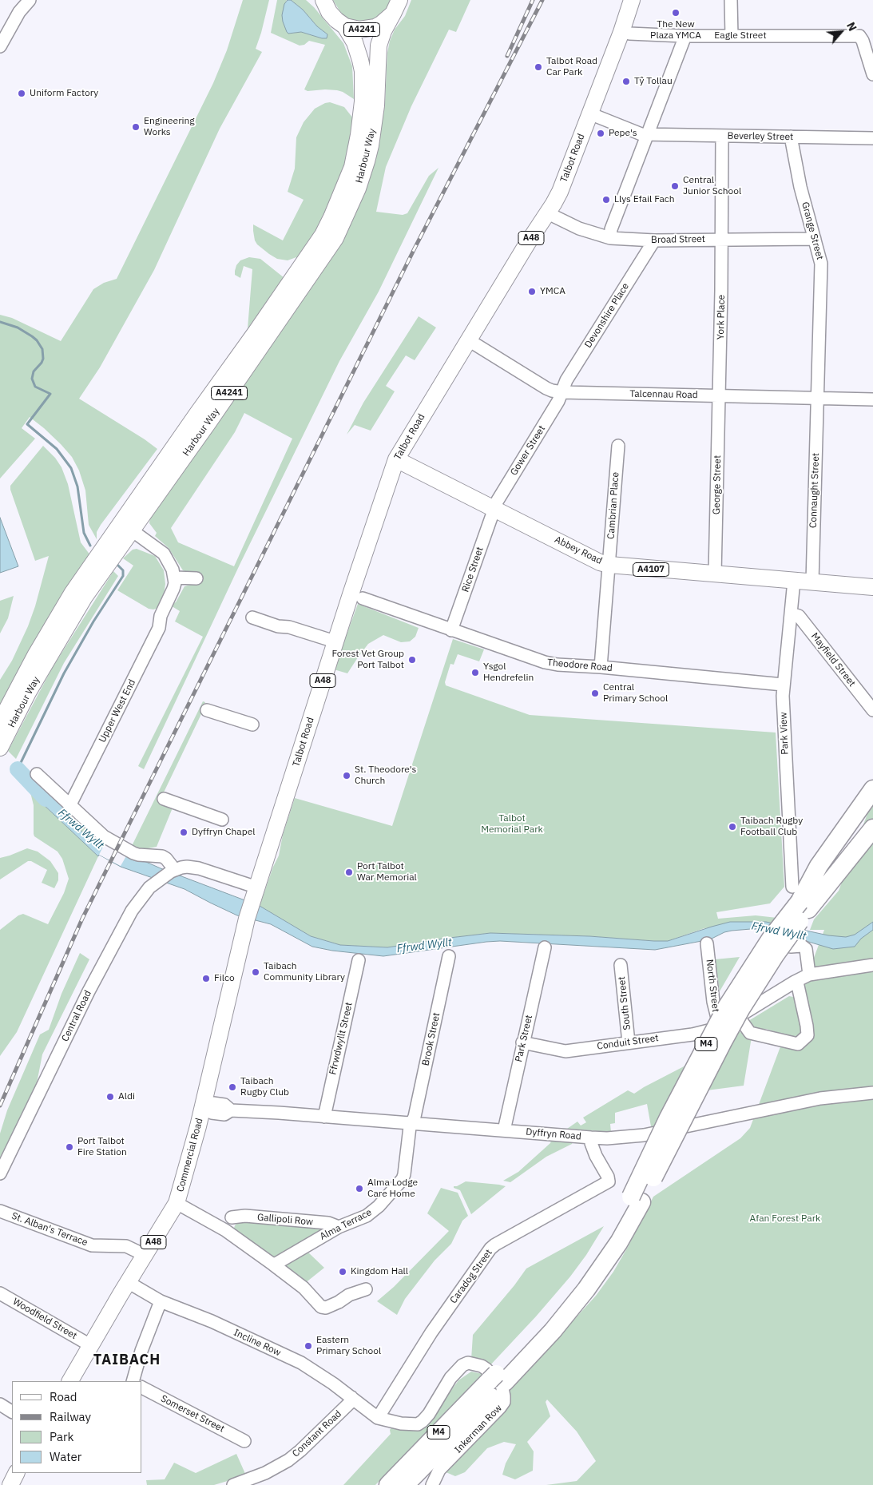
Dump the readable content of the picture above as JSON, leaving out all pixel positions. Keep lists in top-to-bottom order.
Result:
{
  "streets": {
    "highway": ["M4"],
    "main road": [
      "A4241",
      "Harbour Way",
      "Talbot Road",
      "A48",
      "Abbey Road",
      "A4107",
      "Commercial Road"
    ],
    "street": [
      "Eagle Street",
      "Beverley Street",
      "Grange Street",
      "Broad Street",
      "Devonshire Place",
      "York Place",
      "Talcennau Road",
      "Gower Street",
      "George Street",
      "Connaught Street",
      "Cambrian Place",
      "Rice Street",
      "Mayfield Street",
      "Theodore Road",
      "Upper West End",
      "Park View",
      "North Street",
      "South Street",
      "Central Road",
      "Ffrwdwyllt Street",
      "Park Street",
      "Brook Street",
      "Conduit Street",
      "Dyffryn Road",
      "Gallipoli Row",
      "Alma Terrace",
      "St. Alban's Terrace",
      "Caradog Street",
      "Woodfield Street",
      "Incline Row",
      "Somerset Street",
      "Inkerman Row",
      "Constant Road"
    ]
  },
  "crossings": [
    ["A4241", "Harbour Way"],
    ["Eagle Street", "Talbot Road"],
    ["Beverley Street", "Talbot Road"],
    ["Beverley Street", "Grange Street"],
    ["Beverley Street", "York Place"],
    ["Talbot Road", "Broad Street"],
    ["Talbot Road", "Talcennau Road"],
    ["Talbot Road", "Abbey Road"],
    ["Talbot Road", "Commercial Road"],
    ["Grange Street", "Broad Street"],
    ["Grange Street", "Talcennau Road"],
    ["Grange Street", "Connaught Street"],
    ["Broad Street", "Devonshire Place"],
    ["Broad Street", "York Place"],
    ["Devonshire Place", "Talcennau Road"],
    ["Devonshire Place", "Gower Street"],
    ["York Place", "Talcennau Road"],
    ["York Place", "George Street"],
    ["Talcennau Road", "Gower Street"],
    ["Talcennau Road", "George Street"],
    ["Talcennau Road", "Connaught Street"],
    ["Gower Street", "Abbey Road"],
    ["Gower Street", "Rice Street"],
    ["George Street", "Abbey Road"],
    ["Connaught Street", "Abbey Road"],
    ["Cambrian Place", "Abbey Road"],
    ["Cambrian Place", "Theodore Road"],
    ["Abbey Road", "Rice Street"],
    ["Abbey Road", "Park View"],
    ["Rice Street", "Theodore Road"],
    ["Mayfield Street", "Park View"],
    ["Theodore Road", "Park View"],
    ["Park View", "M4"],
    ["North Street", "Conduit Street"],
    ["South Street", "Conduit Street"],
    ["Ffrwdwyllt Street", "Dyffryn Road"],
    ["Park Street", "Conduit Street"],
    ["Park Street", "Dyffryn Road"],
    ["Brook Street", "Dyffryn Road"],
    ["Brook Street", "Alma Terrace"],
    ["Dyffryn Road", "Commercial Road"],
    ["Dyffryn Road", "Alma Terrace"],
    ["Dyffryn Road", "Caradog Street"],
    ["Commercial Road", "St. Alban's Terrace"],
    ["Commercial Road", "Woodfield Street"],
    ["Commercial Road", "Incline Row"],
    ["Gallipoli Row", "Alma Terrace"],
    ["Caradog Street", "Incline Row"],
    ["Caradog Street", "Inkerman Row"],
    ["Incline Row", "Inkerman Row"],
    ["Incline Row", "Constant Road"]
  ],
  "districts": ["TAIBACH"],
  "water": ["Ffrwd Wyllt"],
  "parks": ["Talbot Memorial Park", "Afan Forest Park"],
  "places": [
    "The New Plaza YMCA",
    "Talbot Road Car Park",
    "Tŷ Tollau",
    "Uniform Factory",
    "Engineering Works",
    "Pepe's",
    "Central Junior School",
    "Llys Efail Fach",
    "YMCA",
    "Forest Vet Group Port Talbot",
    "Ysgol Hendrefelin",
    "Central Primary School",
    "St. Theodore's Church",
    "Taibach Rugby Football Club",
    "Dyffryn Chapel",
    "Port Talbot War Memorial",
    "Taibach Community Library",
    "Filco",
    "Taibach Rugby Club",
    "Aldi",
    "Port Talbot Fire Station",
    "Alma Lodge Care Home",
    "Kingdom Hall",
    "Eastern Primary School"
  ],
  "legend": [
    "Road",
    "Railway",
    "Park",
    "Water"
  ],
  "north": "top right"
}
